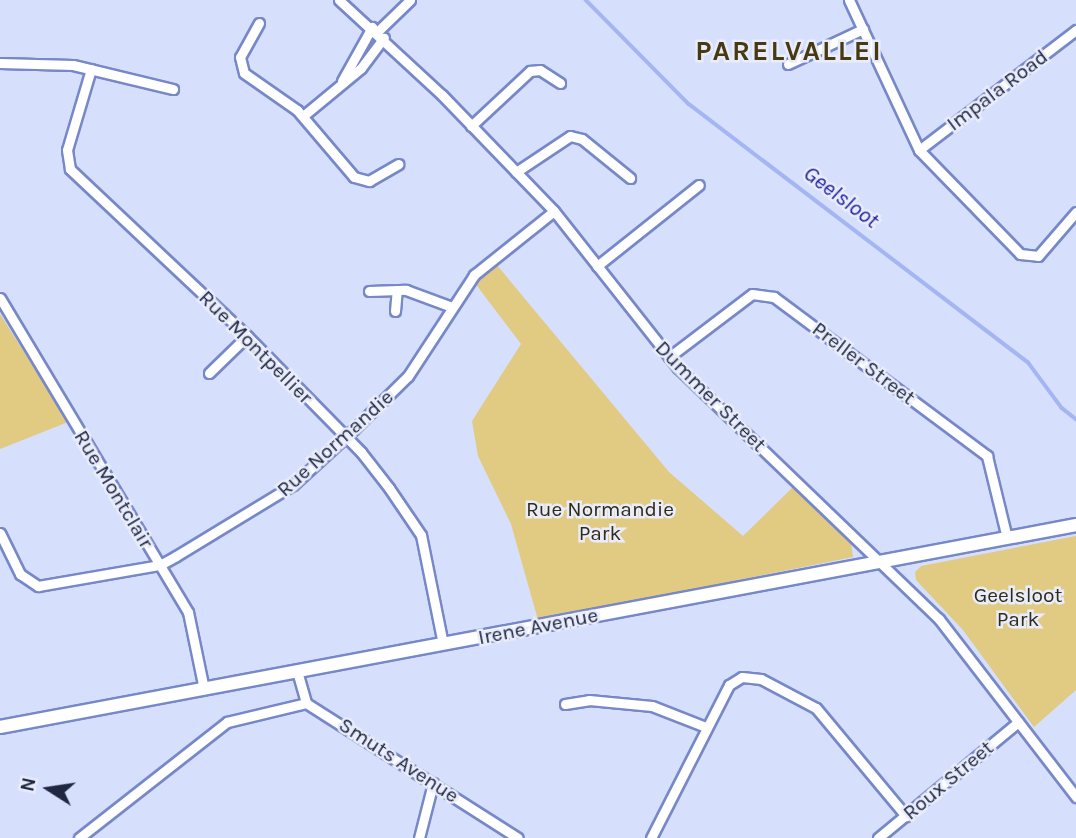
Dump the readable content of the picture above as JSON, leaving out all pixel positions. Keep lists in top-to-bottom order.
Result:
{
  "streets": {
    "street": [
      "Impala Road",
      "Rue Montpellier",
      "Preller Street",
      "Dummer Street",
      "Rue Normandie",
      "Rue Montclair",
      "Irene Avenue",
      "Smuts Avenue",
      "Roux Street"
    ]
  },
  "crossings": [
    ["Rue Montpellier", "Rue Normandie"],
    ["Rue Montpellier", "Irene Avenue"],
    ["Preller Street", "Dummer Street"],
    ["Preller Street", "Irene Avenue"],
    ["Dummer Street", "Rue Normandie"],
    ["Dummer Street", "Irene Avenue"],
    ["Dummer Street", "Roux Street"],
    ["Rue Normandie", "Rue Montclair"],
    ["Rue Montclair", "Irene Avenue"]
  ],
  "districts": ["PARELVALLEI"],
  "water": ["Geelsloot"],
  "parks": ["Rue Normandie Park", "Geelsloot Park"],
  "north": "left"
}
